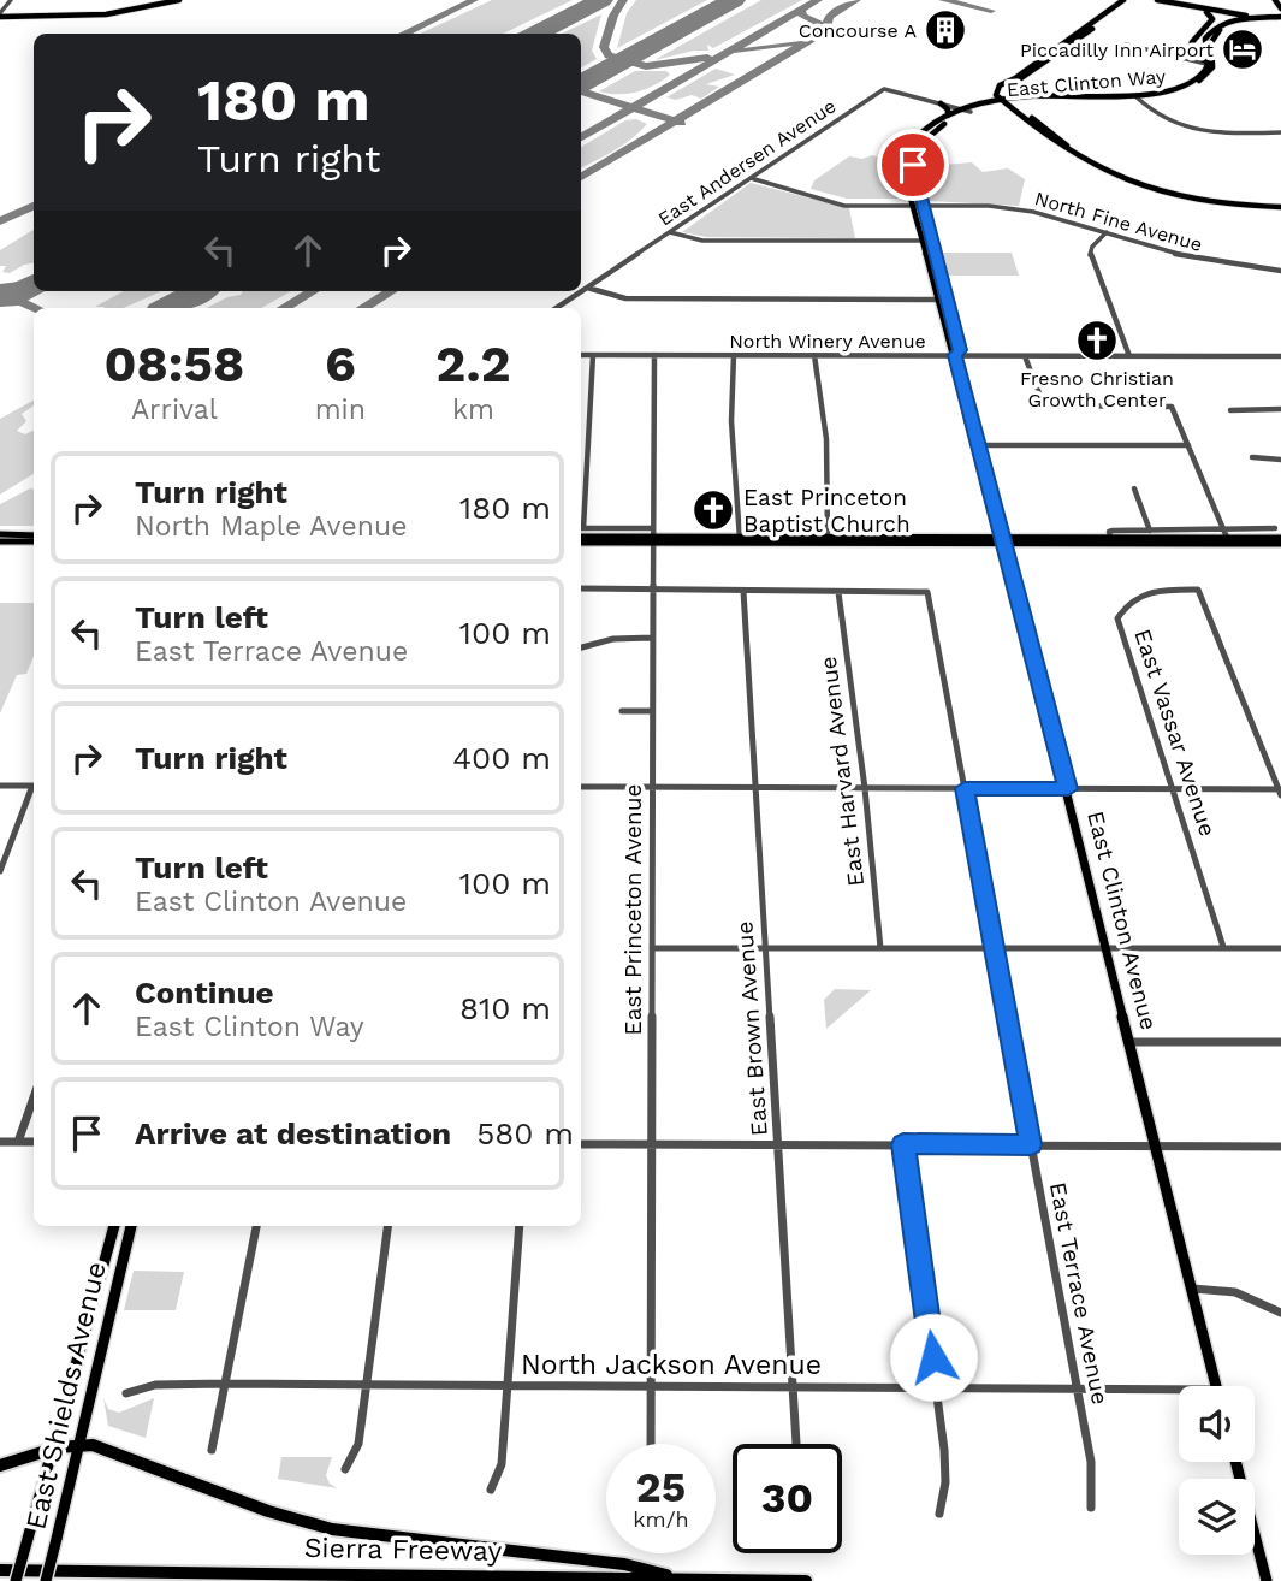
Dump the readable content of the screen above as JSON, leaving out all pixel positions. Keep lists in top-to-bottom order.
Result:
{
  "streets": {
    "highway": ["Sierra Freeway"],
    "main road": ["East Clinton Way", "East Clinton Avenue", "East Shields Avenue"],
    "street": [
      "East Andersen Avenue",
      "North Fine Avenue",
      "North Winery Avenue",
      "East Vassar Avenue",
      "East Harvard Avenue",
      "East Princeton Avenue",
      "East Brown Avenue",
      "East Terrace Avenue",
      "North Jackson Avenue"
    ]
  },
  "crossings": [
    ["East Clinton Way", "East Andersen Avenue"],
    ["East Andersen Avenue", "North Fine Avenue"],
    ["North Winery Avenue", "East Princeton Avenue"],
    ["North Winery Avenue", "East Clinton Avenue"],
    ["East Harvard Avenue", "East Terrace Avenue"],
    ["East Princeton Avenue", "North Jackson Avenue"],
    ["East Brown Avenue", "North Jackson Avenue"],
    ["East Terrace Avenue", "North Jackson Avenue"]
  ],
  "places": {
    "building": ["Concourse A"],
    "hotel": ["Piccadilly Inn Airport"],
    "church": ["Fresno Christian Growth Center", "East Princeton Baptist Church"]
  },
  "page": {
    "turn": ["180 m", "Turn right"],
    "eta": [
      "08:58",
      "Arrival",
      "6",
      "min",
      "2.2",
      "km"
    ],
    "list": [
      {
        "name": "Turn right",
        "note": "North Maple Avenue",
        "value": "180 m"
      },
      {
        "name": "Turn left",
        "note": "East Terrace Avenue",
        "value": "100 m"
      },
      {
        "name": "Turn right",
        "value": "400 m"
      },
      {
        "name": "Turn left",
        "note": "East Clinton Avenue",
        "value": "100 m"
      },
      {
        "name": "Continue",
        "note": "East Clinton Way",
        "value": "810 m"
      },
      {
        "name": "Arrive at destination",
        "value": "580 m"
      }
    ],
    "speed": "25 km/h",
    "limit": "30"
  }
}
